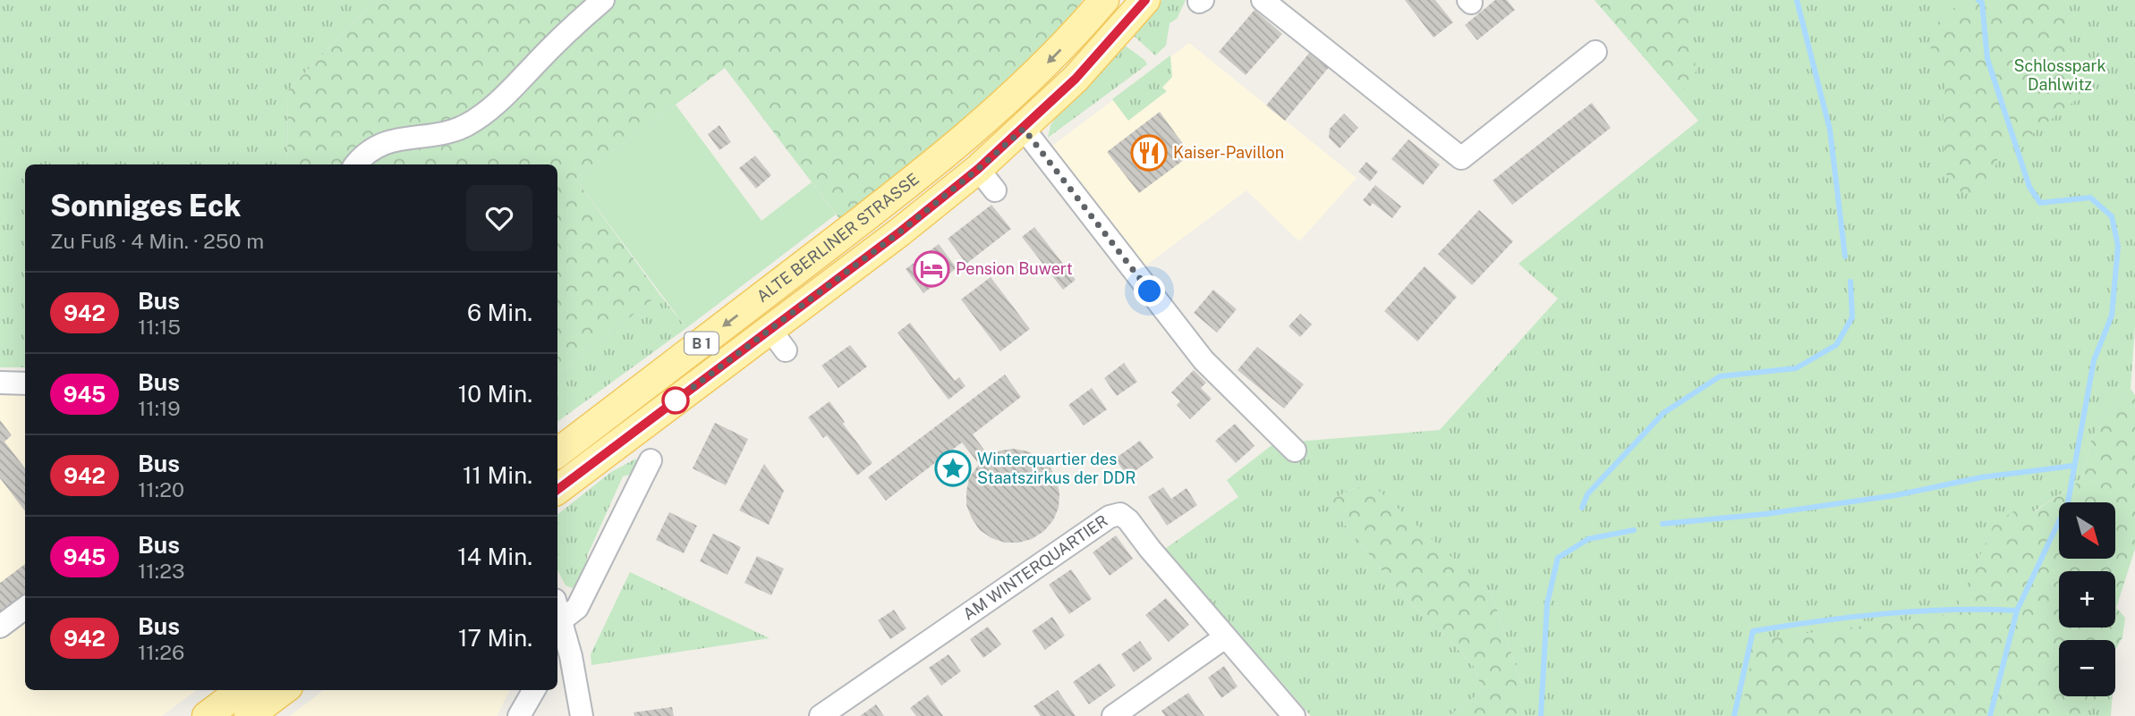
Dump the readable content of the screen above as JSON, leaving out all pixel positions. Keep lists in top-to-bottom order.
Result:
{
  "streets": {
    "main road": ["ALTE BERLINER STRASSE", "B 1"],
    "street": ["AM WINTERQUARTIER"]
  },
  "parks": ["Schlosspark Dahlwitz"],
  "places": {
    "restaurant": ["Kaiser-Pavillon"],
    "hotel": ["Pension Buwert"],
    "place": ["Winterquartier des Staatszirkus der DDR"]
  },
  "lines": ["bus line 942"],
  "north": "bottom right",
  "page": {
    "heading": ["Sonniges Eck", "Zu Fuß · 4 Min. · 250 m"],
    "list": [
      {
        "mark": "942",
        "name": "Bus",
        "note": "11:15",
        "value": "6 Min."
      },
      {
        "mark": "945",
        "name": "Bus",
        "note": "11:19",
        "value": "10 Min."
      },
      {
        "mark": "942",
        "name": "Bus",
        "note": "11:20",
        "value": "11 Min."
      },
      {
        "mark": "945",
        "name": "Bus",
        "note": "11:23",
        "value": "14 Min."
      },
      {
        "mark": "942",
        "name": "Bus",
        "note": "11:26",
        "value": "17 Min."
      }
    ],
    "map_buttons": ["+", "−"]
  }
}
